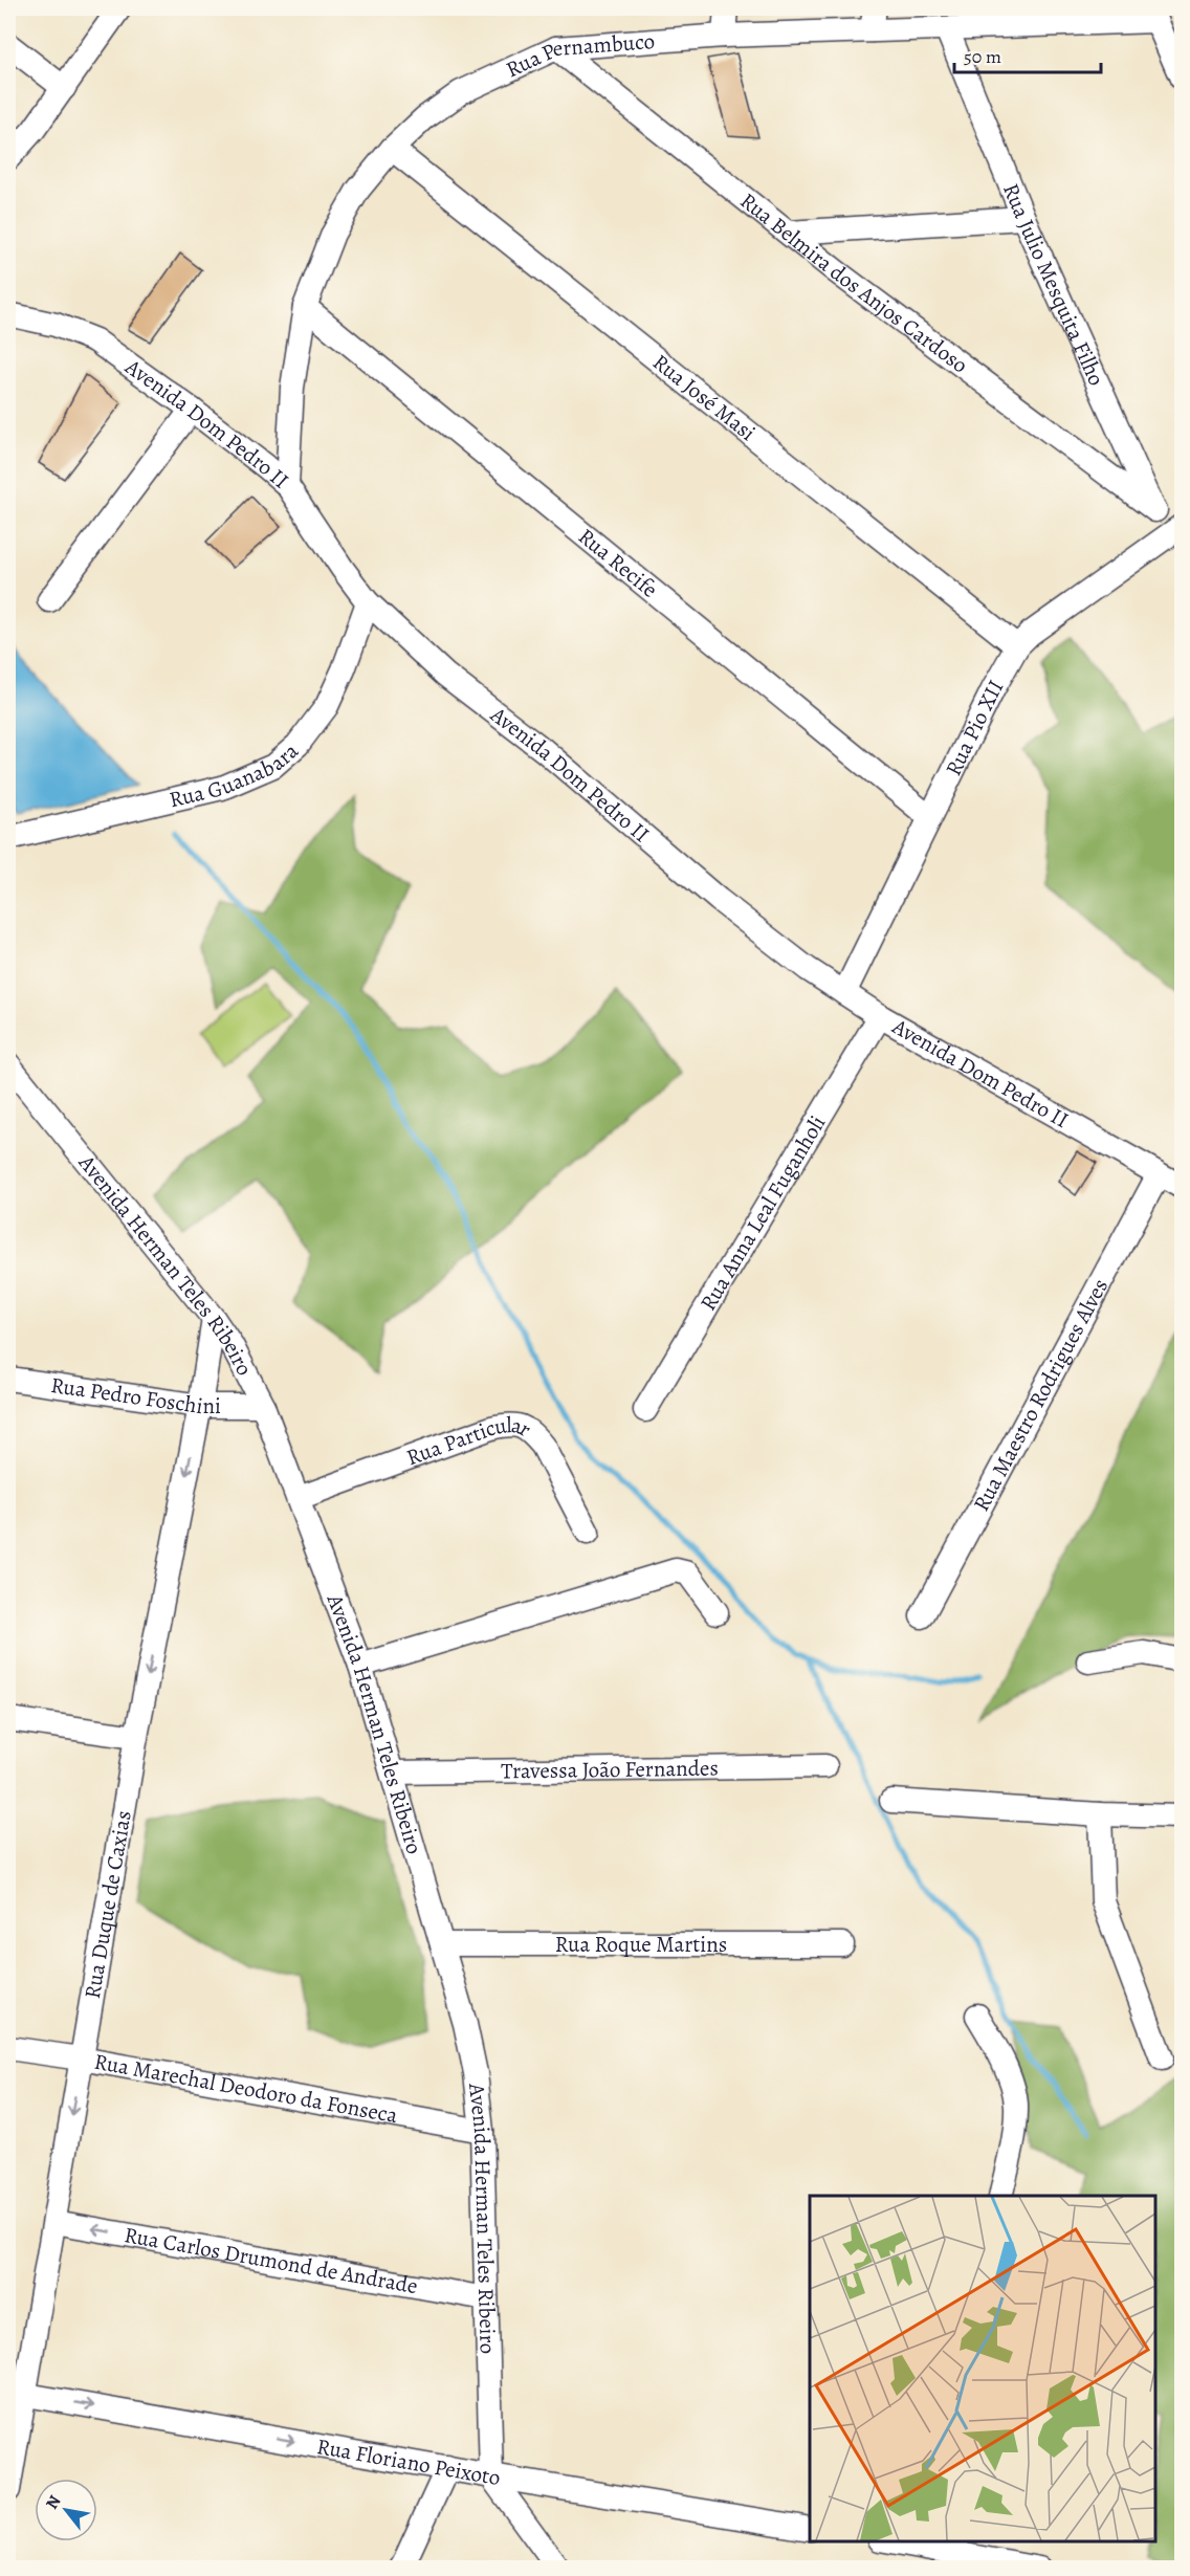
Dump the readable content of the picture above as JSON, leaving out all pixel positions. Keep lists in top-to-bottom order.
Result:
{
  "streets": {
    "street": [
      "Rua Pernambuco",
      "Rua Belmira dos Anjos Cardoso",
      "Rua Julio Mesquita Filho",
      "Rua José Masi",
      "Avenida Dom Pedro II",
      "Rua Recife",
      "Rua Pio XII",
      "Rua Guanabara",
      "Rua Anna Leal Fuganholi",
      "Avenida Herman Teles Ribeiro",
      "Rua Pedro Foschini",
      "Rua Maestro Rodrigues Alves",
      "Rua Particular",
      "Travessa João Fernandes",
      "Rua Duque de Caxias",
      "Rua Roque Martins",
      "Rua Marechal Deodoro da Fonseca",
      "Rua Carlos Drumond de Andrade",
      "Rua Floriano Peixoto"
    ]
  },
  "crossings": [
    ["Rua Pernambuco", "Rua Belmira dos Anjos Cardoso"],
    ["Rua Pernambuco", "Rua Julio Mesquita Filho"],
    ["Rua Pernambuco", "Rua José Masi"],
    ["Rua Pernambuco", "Avenida Dom Pedro II"],
    ["Rua Pernambuco", "Rua Recife"],
    ["Rua Belmira dos Anjos Cardoso", "Rua Julio Mesquita Filho"],
    ["Rua Julio Mesquita Filho", "Rua Pio XII"],
    ["Rua José Masi", "Rua Pio XII"],
    ["Avenida Dom Pedro II", "Rua Pio XII"],
    ["Avenida Dom Pedro II", "Rua Guanabara"],
    ["Avenida Dom Pedro II", "Rua Anna Leal Fuganholi"],
    ["Avenida Dom Pedro II", "Rua Maestro Rodrigues Alves"],
    ["Rua Recife", "Rua Pio XII"],
    ["Avenida Herman Teles Ribeiro", "Rua Pedro Foschini"],
    ["Avenida Herman Teles Ribeiro", "Rua Particular"],
    ["Avenida Herman Teles Ribeiro", "Travessa João Fernandes"],
    ["Avenida Herman Teles Ribeiro", "Rua Duque de Caxias"],
    ["Avenida Herman Teles Ribeiro", "Rua Roque Martins"],
    ["Avenida Herman Teles Ribeiro", "Rua Marechal Deodoro da Fonseca"],
    ["Avenida Herman Teles Ribeiro", "Rua Carlos Drumond de Andrade"],
    ["Avenida Herman Teles Ribeiro", "Rua Floriano Peixoto"],
    ["Rua Pedro Foschini", "Rua Duque de Caxias"],
    ["Rua Duque de Caxias", "Rua Marechal Deodoro da Fonseca"],
    ["Rua Duque de Caxias", "Rua Carlos Drumond de Andrade"],
    ["Rua Duque de Caxias", "Rua Floriano Peixoto"]
  ],
  "one_way": ["Rua Duque de Caxias", "Rua Carlos Drumond de Andrade", "Rua Floriano Peixoto"],
  "scale_bar": "50 m",
  "north": "top left"
}
